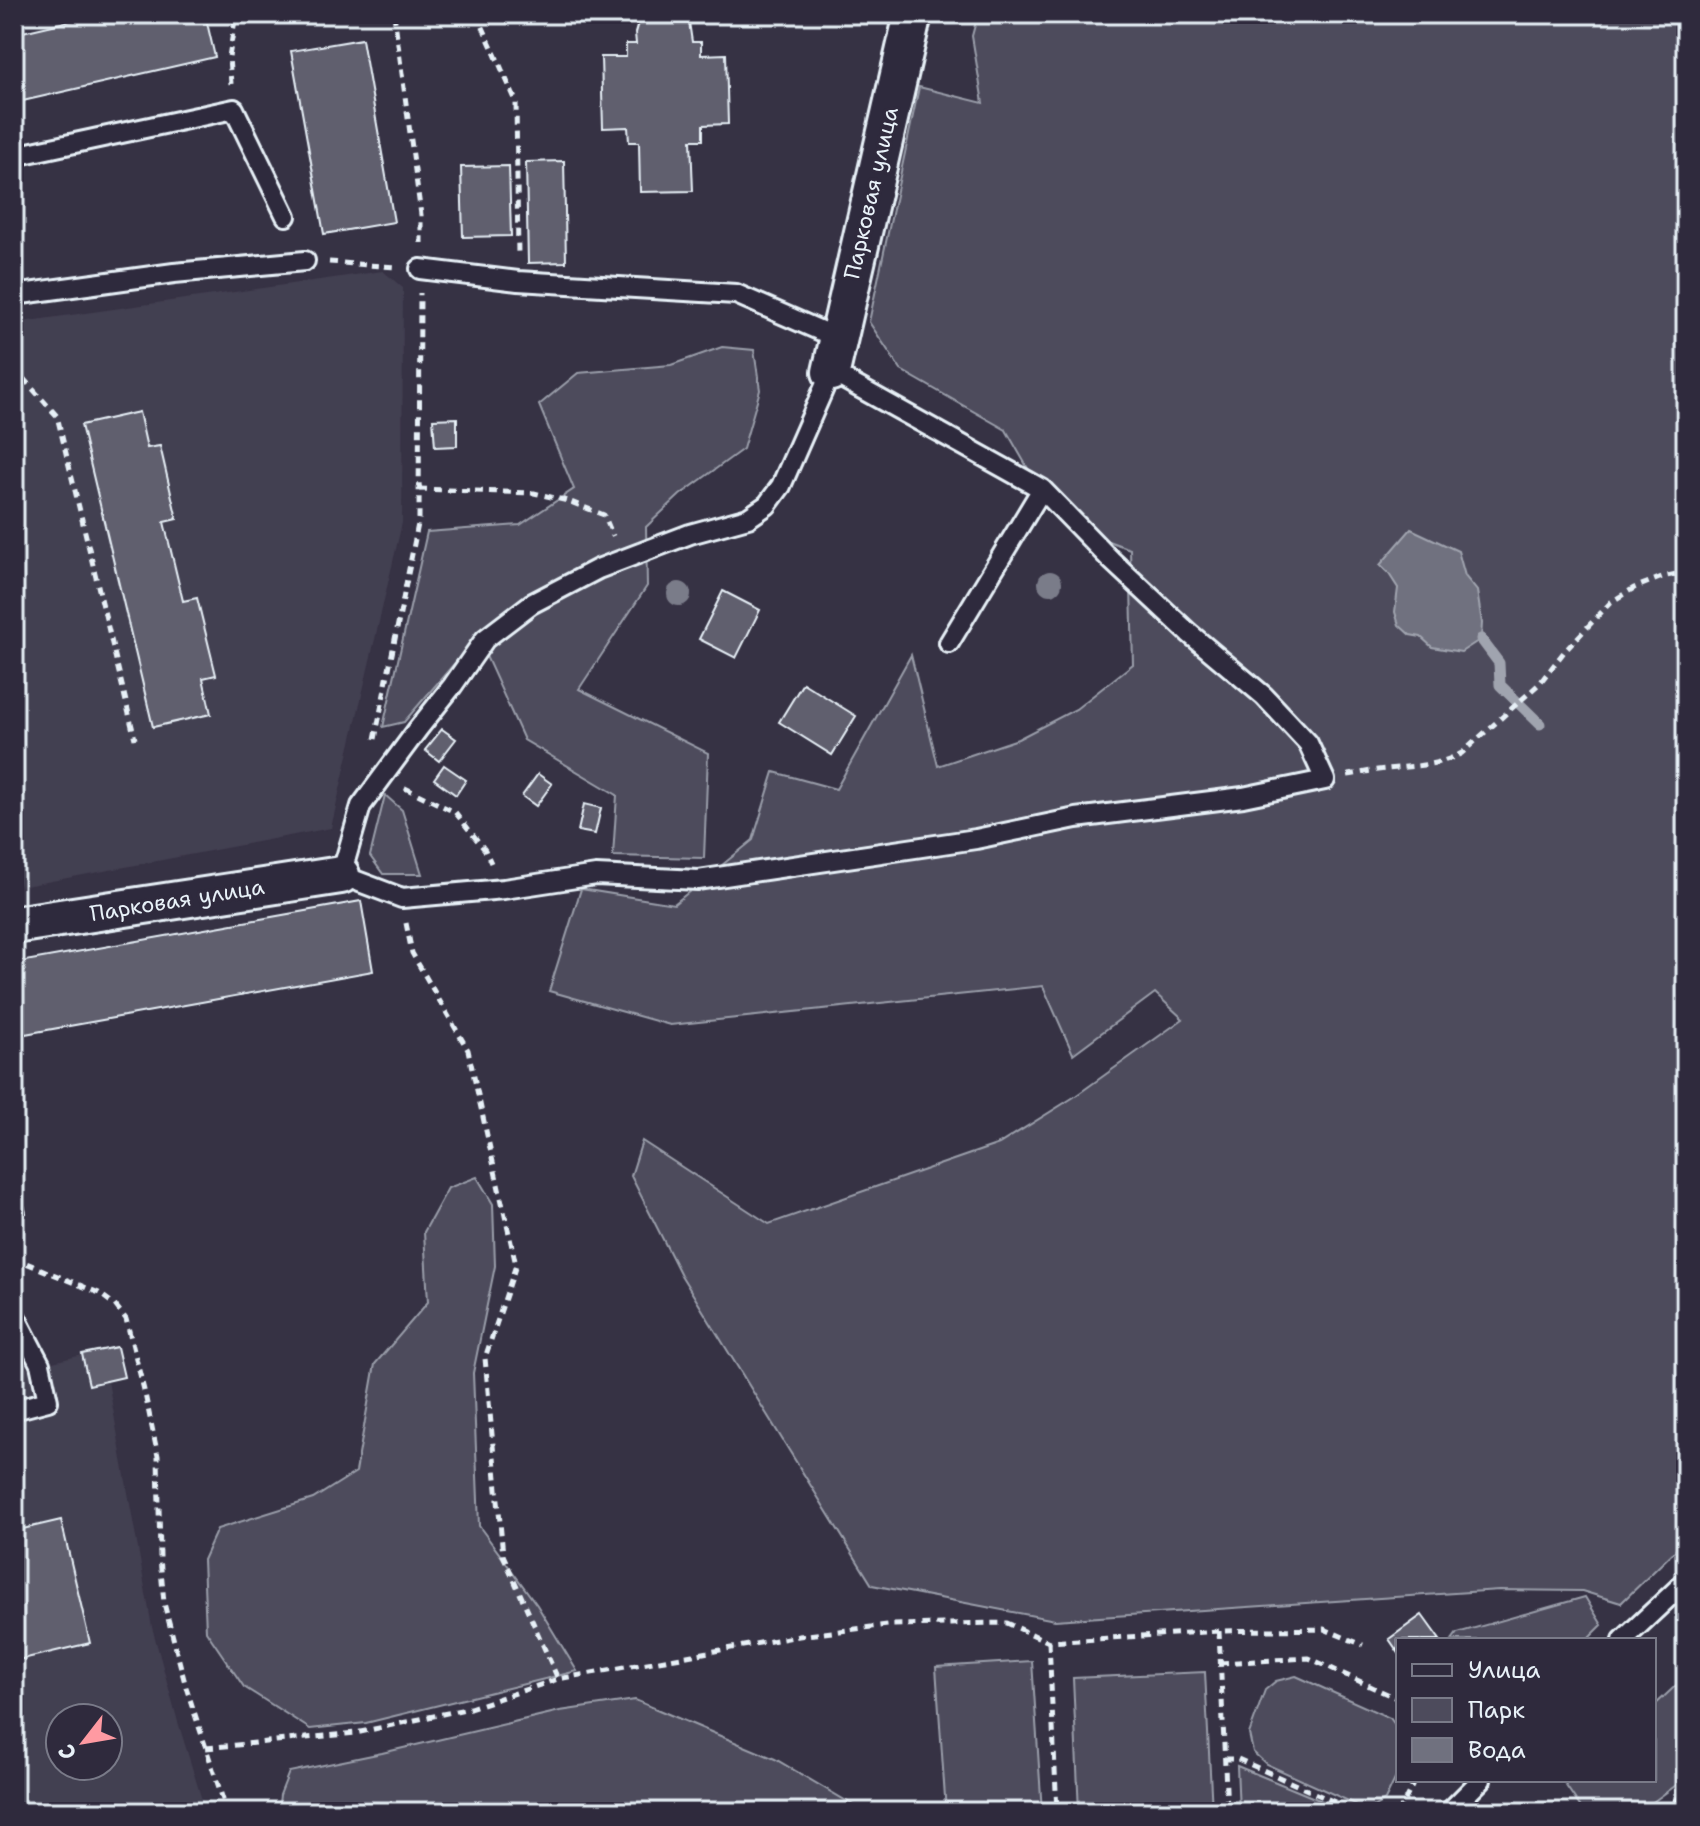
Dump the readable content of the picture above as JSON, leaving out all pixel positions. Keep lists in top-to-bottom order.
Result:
{
  "streets": {
    "street": ["Парковая улица"]
  },
  "legend": ["Улица", "Парк", "Вода"],
  "north": "bottom left"
}
